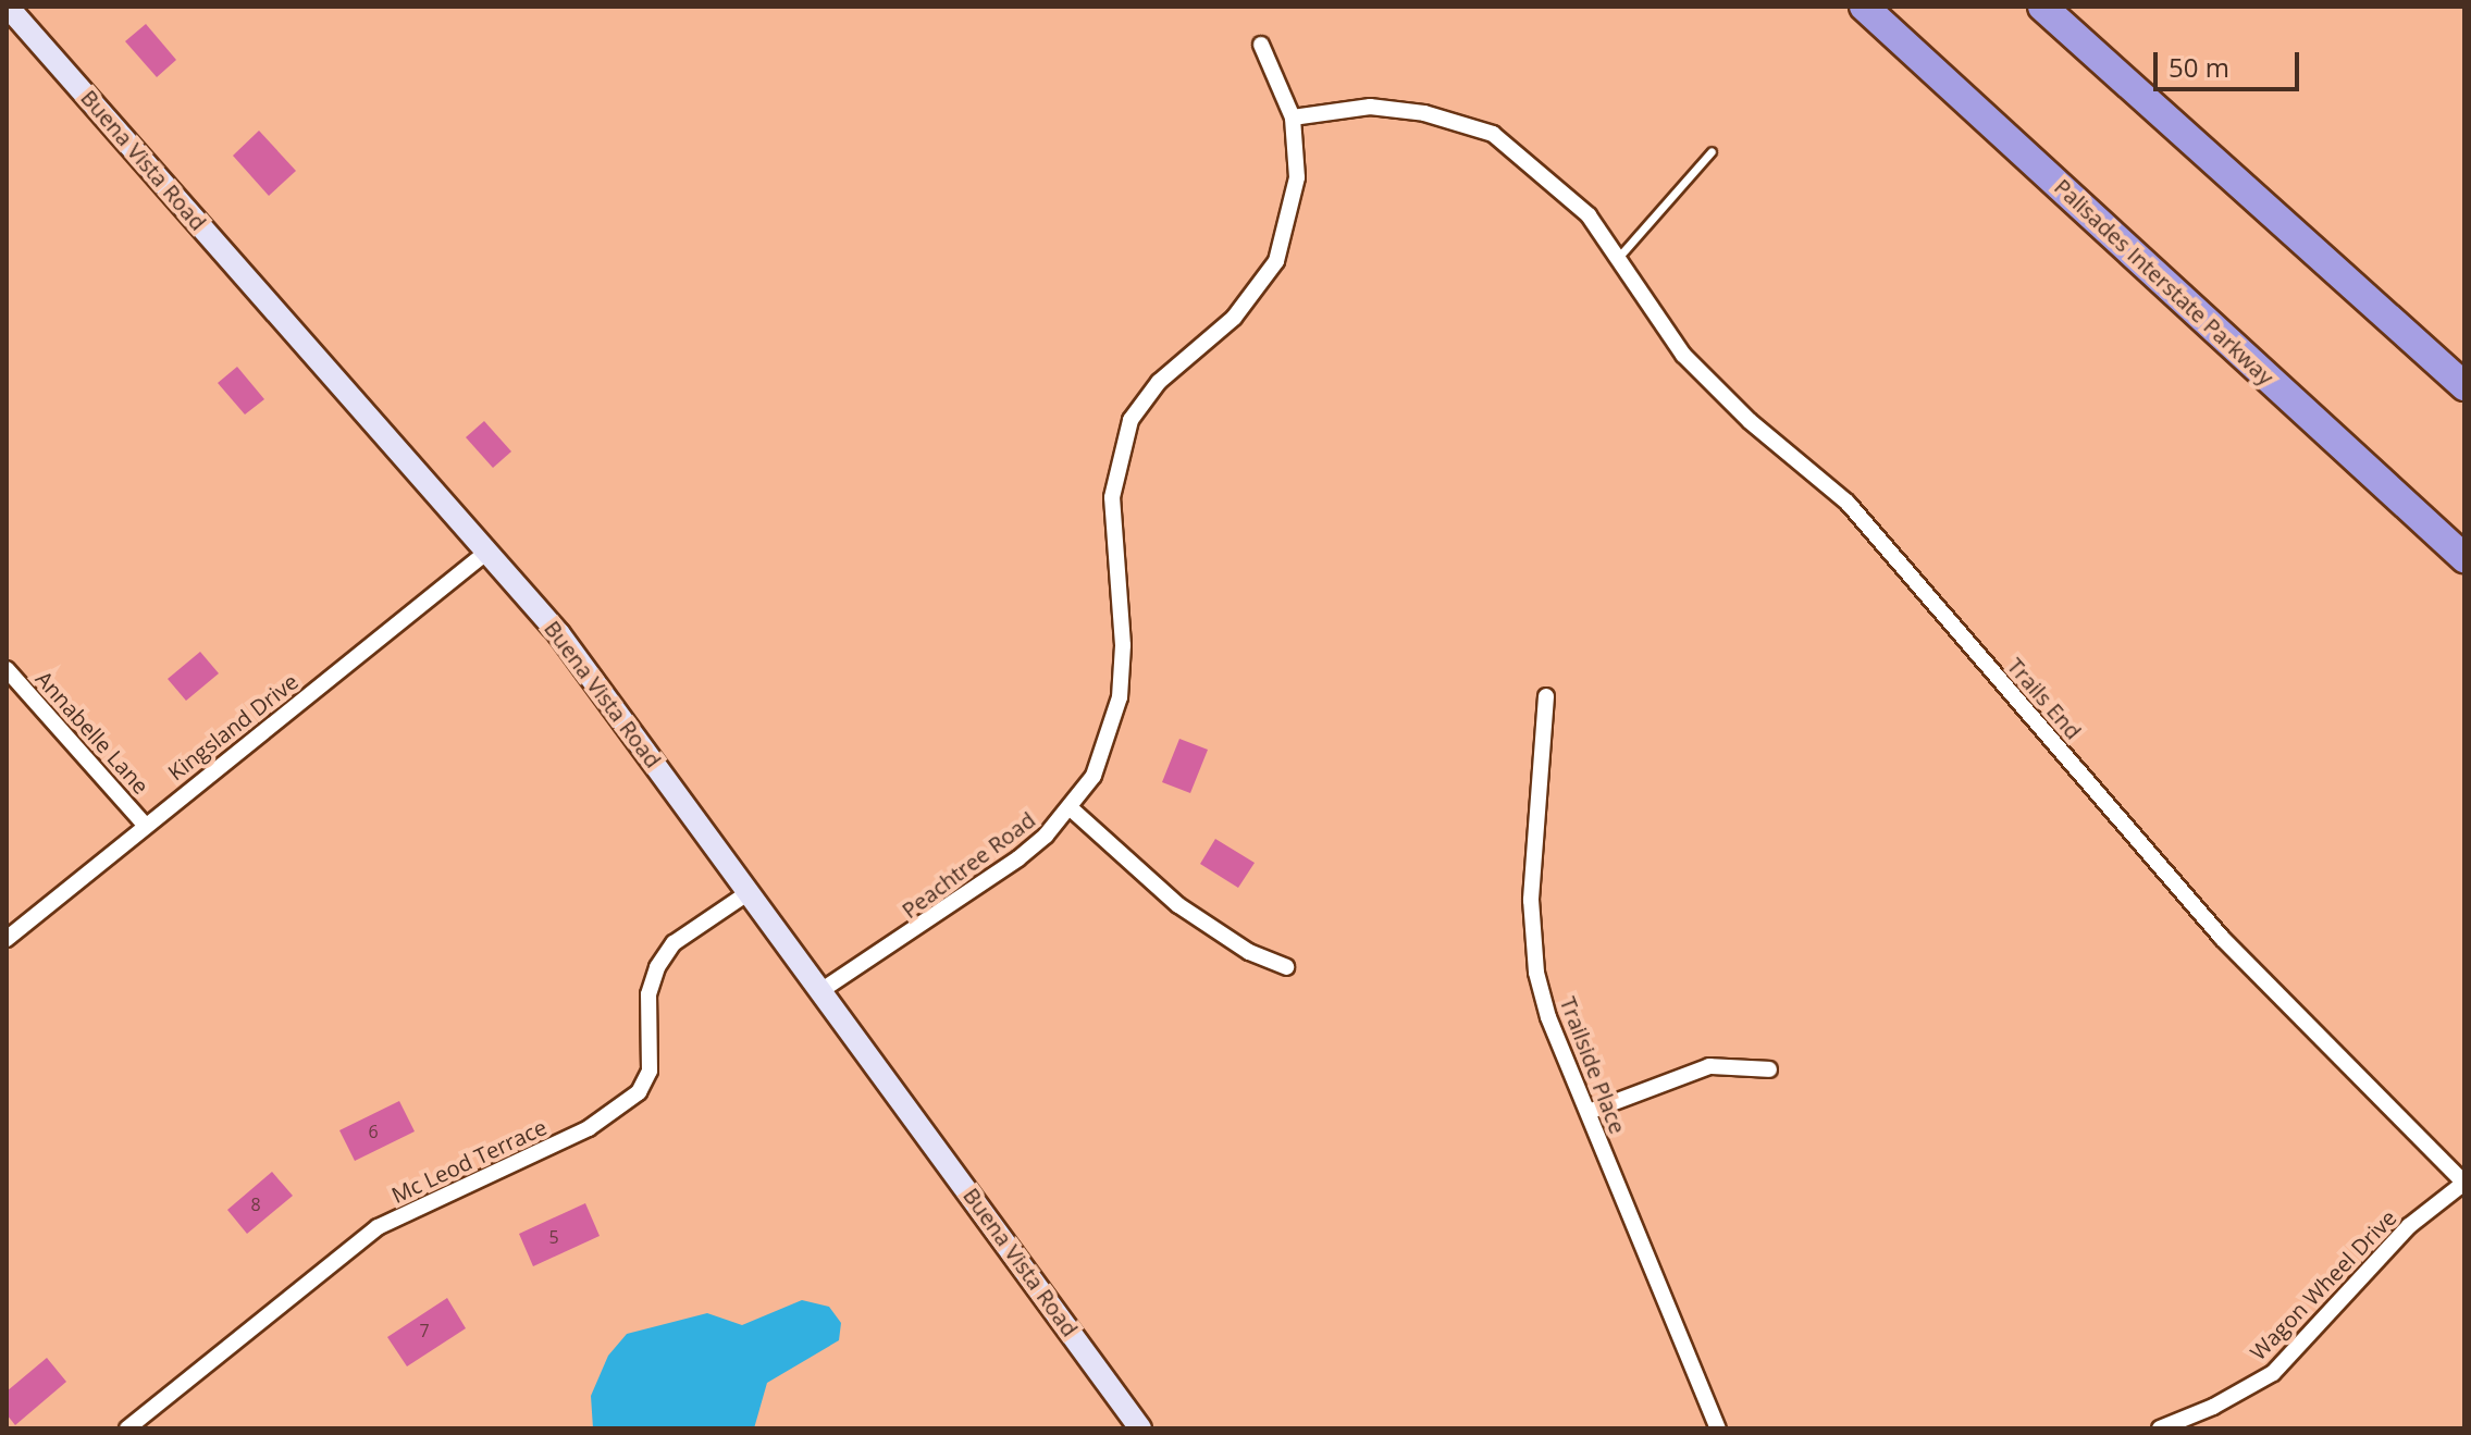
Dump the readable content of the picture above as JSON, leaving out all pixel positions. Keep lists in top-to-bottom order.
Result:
{
  "streets": {
    "highway": ["Palisades Interstate Parkway"],
    "street": [
      "Buena Vista Road",
      "Trails End",
      "Kingsland Drive",
      "Annabelle Lane",
      "Peachtree Road",
      "Trailside Place",
      "Mc Leod Terrace",
      "Wagon Wheel Drive"
    ]
  },
  "crossings": [
    ["Buena Vista Road", "Kingsland Drive"],
    ["Buena Vista Road", "Peachtree Road"],
    ["Buena Vista Road", "Mc Leod Terrace"],
    ["Trails End", "Peachtree Road"],
    ["Trails End", "Wagon Wheel Drive"],
    ["Kingsland Drive", "Annabelle Lane"]
  ],
  "house_numbers": [
    "6",
    "8",
    "5",
    "7"
  ],
  "scale_bar": "50 m"
}
